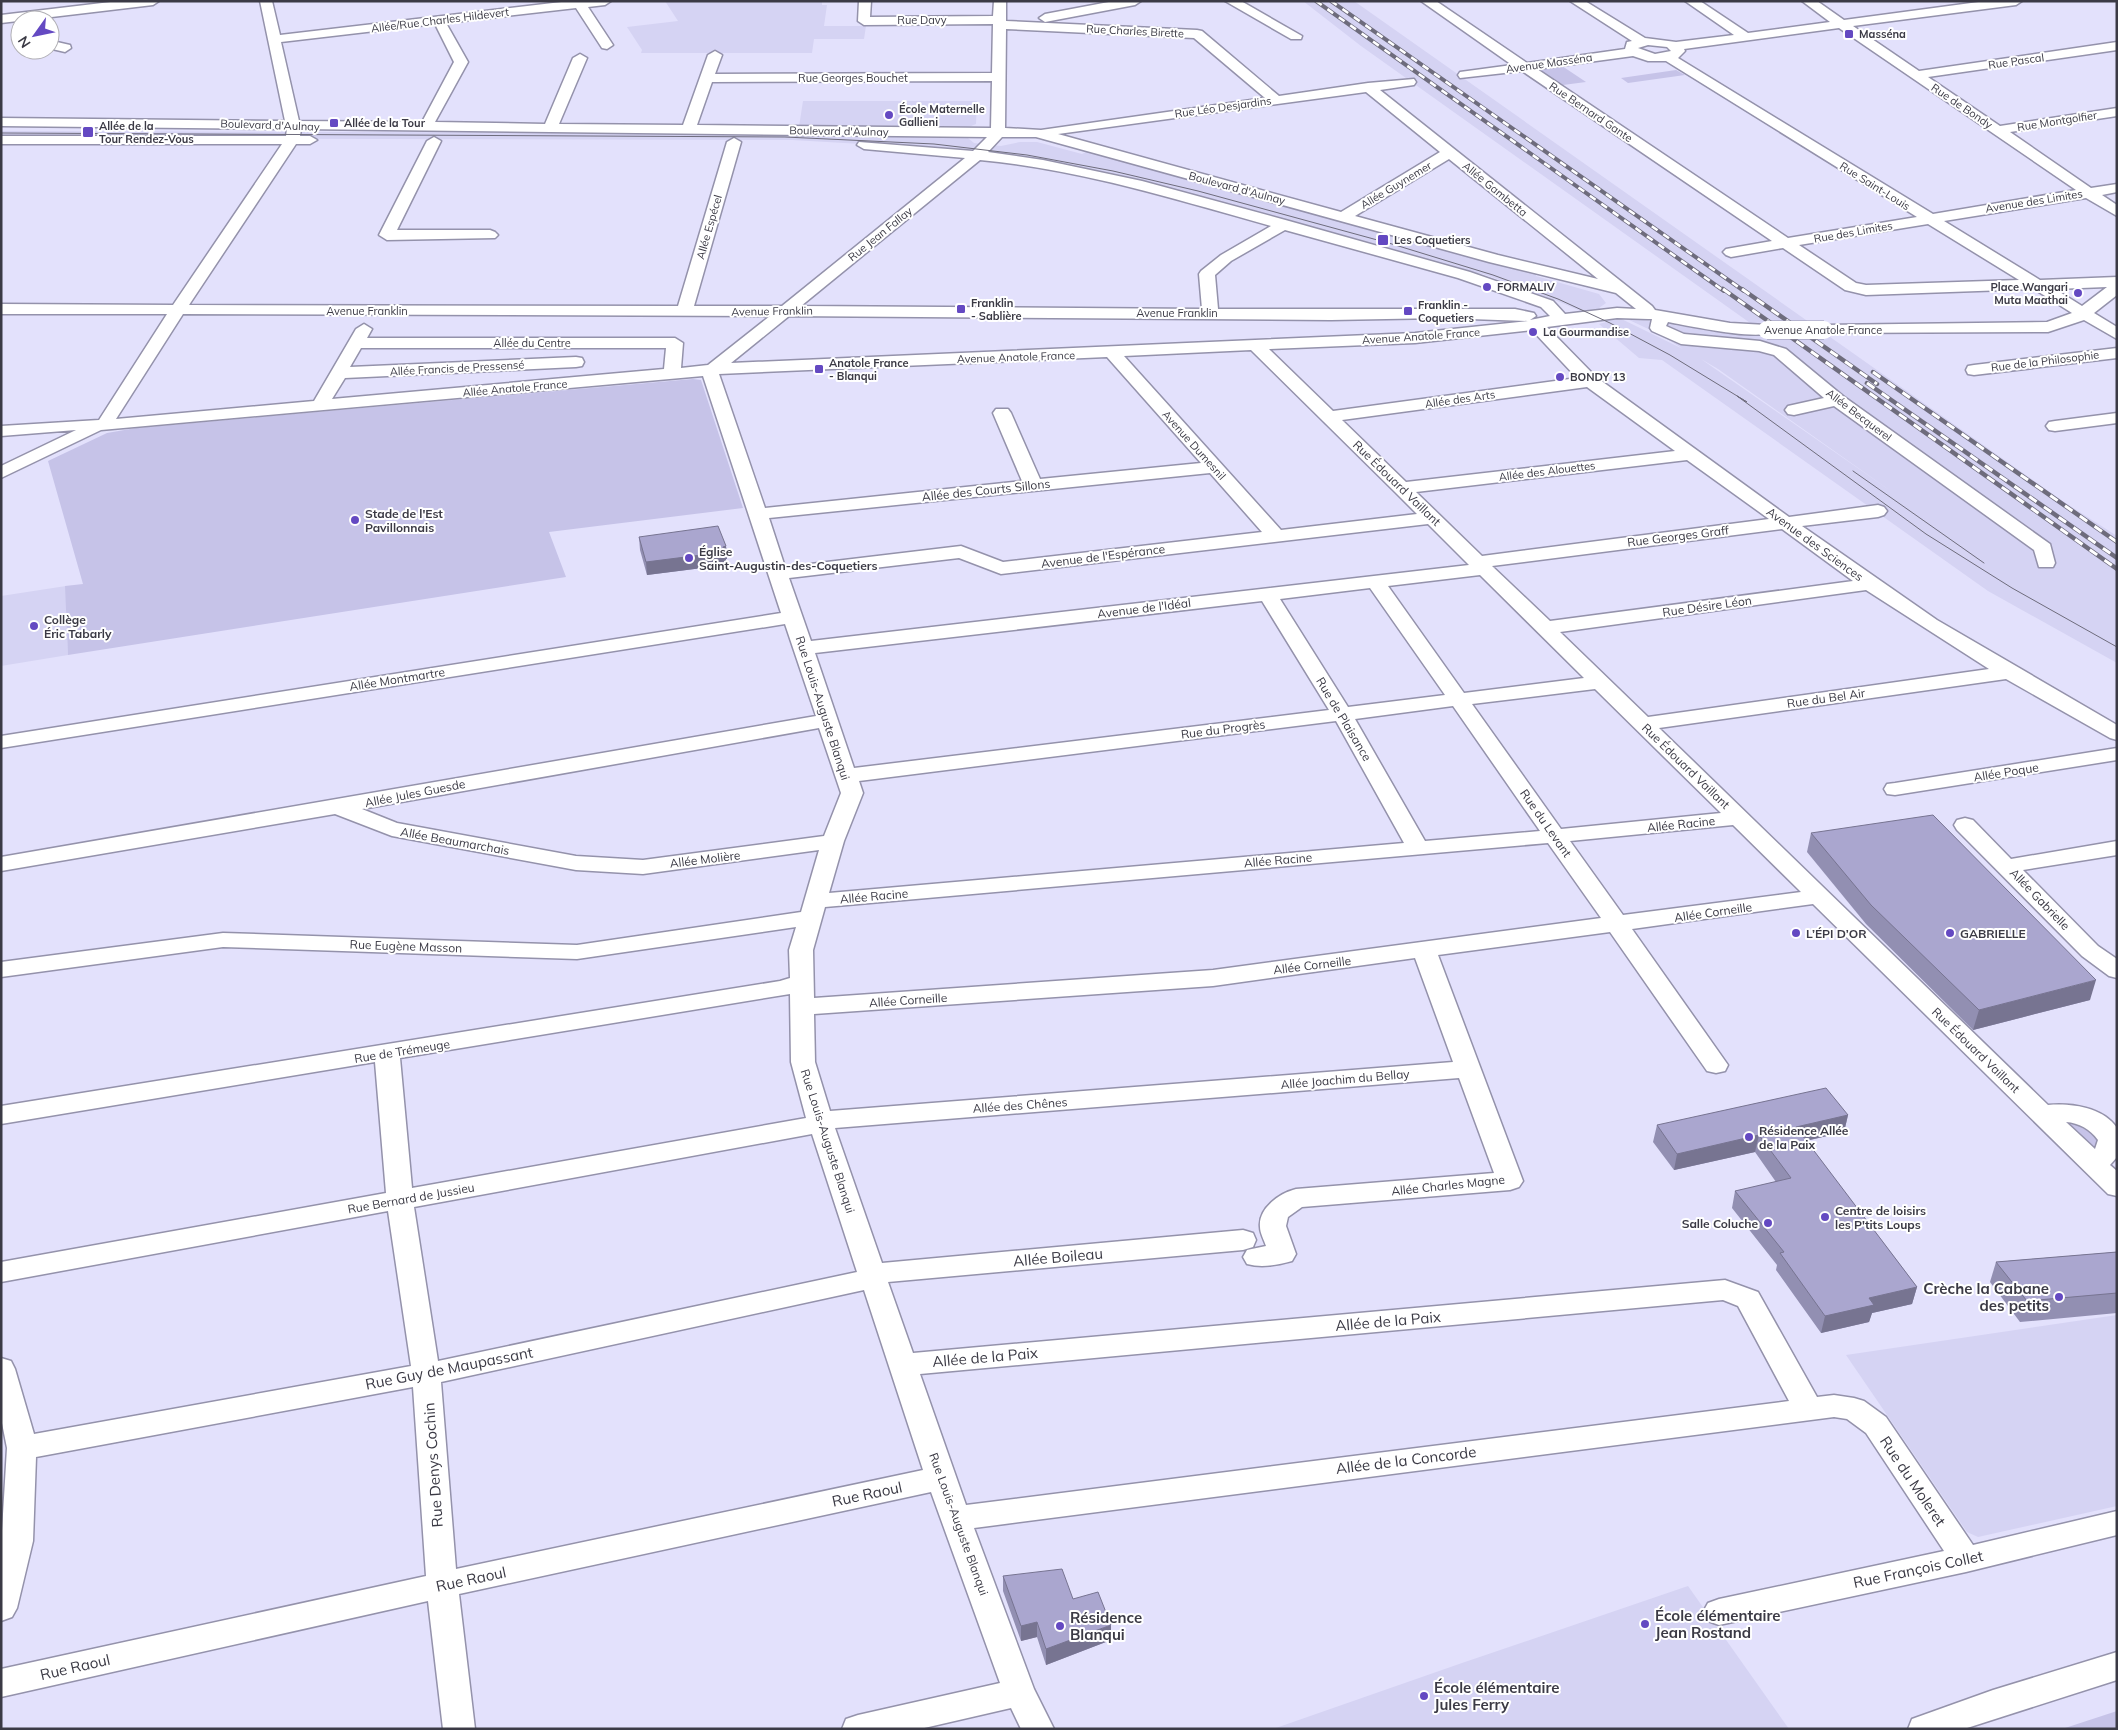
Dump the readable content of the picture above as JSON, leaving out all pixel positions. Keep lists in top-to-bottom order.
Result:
{
  "streets": {
    "street": [
      "Allée/Rue Charles Hildevert",
      "Rue Davy",
      "Rue Charles Birette",
      "Rue Pascal",
      "Avenue Masséna",
      "Rue Georges Bouchet",
      "Rue de Bondy",
      "Rue Léo Desjardins",
      "Rue Bernard Gante",
      "Rue Montgolfier",
      "Boulevard d'Aulnay",
      "Allée Guynemer",
      "Rue Saint-Louis",
      "Allée Gambetta",
      "Avenue des Limites",
      "Allée Espécel",
      "Rue des Limites",
      "Rue Jean Fallay",
      "Avenue Franklin",
      "Avenue Anatole France",
      "Allée du Centre",
      "Rue de la Philosophie",
      "Allée Francis de Pressensé",
      "Allée Anatole France",
      "Allée des Arts",
      "Allée Becquerel",
      "Avenue Dumesnil",
      "Allée des Alouettes",
      "Rue Édouard Vaillant",
      "Allée des Courts Sillons",
      "Rue Georges Graff",
      "Avenue des Sciences",
      "Avenue de l'Espérance",
      "Rue Désire Léon",
      "Avenue de l'Idéal",
      "Allée Montmartre",
      "Rue du Bel Air",
      "Rue Louis-Auguste Blanqui",
      "Rue de Plaisance",
      "Rue du Progrès",
      "Allée Poque",
      "Allée Jules Guesde",
      "Rue du Levant",
      "Allée Racine",
      "Allée Beaumarchais",
      "Allée Molière",
      "Allée Gabrielle",
      "Allée Corneille",
      "Rue Eugène Masson",
      "Rue de Trémeuge",
      "Allée Joachim du Bellay",
      "Allée des Chênes",
      "Allée Charles Magne",
      "Rue Bernard de Jussieu",
      "Allée Boileau",
      "Allée de la Paix",
      "Rue Guy de Maupassant",
      "Allée de la Concorde",
      "Rue Denys Cochin",
      "Rue du Moleret",
      "Rue Raoul",
      "Rue François Collet"
    ]
  },
  "crossings": [
    ["Rue Davy", "Rue Charles Birette"],
    ["Rue Charles Birette", "Rue Léo Desjardins"],
    ["Rue Pascal", "Rue de Bondy"],
    ["Avenue Masséna", "Rue Bernard Gante"],
    ["Avenue Masséna", "Rue Saint-Louis"],
    ["Rue de Bondy", "Rue Montgolfier"],
    ["Rue de Bondy", "Avenue des Limites"],
    ["Rue Léo Desjardins", "Boulevard d'Aulnay"],
    ["Rue Léo Desjardins", "Allée Gambetta"],
    ["Rue Bernard Gante", "Rue Saint-Louis"],
    ["Rue Bernard Gante", "Rue des Limites"],
    ["Boulevard d'Aulnay", "Allée Guynemer"],
    ["Boulevard d'Aulnay", "Allée Gambetta"],
    ["Boulevard d'Aulnay", "Allée Espécel"],
    ["Boulevard d'Aulnay", "Rue Jean Fallay"],
    ["Boulevard d'Aulnay", "Avenue Anatole France"],
    ["Boulevard d'Aulnay", "Allée Becquerel"],
    ["Allée Guynemer", "Allée Gambetta"],
    ["Rue Saint-Louis", "Rue des Limites"],
    ["Rue Saint-Louis", "Avenue Anatole France"],
    ["Avenue des Limites", "Rue des Limites"],
    ["Allée Espécel", "Avenue Franklin"],
    ["Rue Jean Fallay", "Avenue Franklin"],
    ["Rue Jean Fallay", "Avenue Anatole France"],
    ["Rue Jean Fallay", "Allée Anatole France"],
    ["Rue Jean Fallay", "Rue Louis-Auguste Blanqui"],
    ["Avenue Franklin", "Avenue Anatole France"],
    ["Avenue Franklin", "Avenue des Sciences"],
    ["Avenue Anatole France", "Allée Anatole France"],
    ["Avenue Anatole France", "Allée Becquerel"],
    ["Avenue Anatole France", "Avenue Dumesnil"],
    ["Avenue Anatole France", "Rue Édouard Vaillant"],
    ["Avenue Anatole France", "Avenue des Sciences"],
    ["Avenue Anatole France", "Rue Louis-Auguste Blanqui"],
    ["Allée du Centre", "Allée Anatole France"],
    ["Allée Anatole France", "Rue Louis-Auguste Blanqui"],
    ["Allée des Arts", "Rue Édouard Vaillant"],
    ["Allée des Arts", "Avenue des Sciences"],
    ["Avenue Dumesnil", "Allée des Courts Sillons"],
    ["Avenue Dumesnil", "Avenue de l'Espérance"],
    ["Allée des Alouettes", "Rue Édouard Vaillant"],
    ["Allée des Alouettes", "Avenue des Sciences"],
    ["Rue Édouard Vaillant", "Rue Georges Graff"],
    ["Rue Édouard Vaillant", "Avenue de l'Espérance"],
    ["Rue Édouard Vaillant", "Rue Désire Léon"],
    ["Rue Édouard Vaillant", "Avenue de l'Idéal"],
    ["Rue Édouard Vaillant", "Rue du Bel Air"],
    ["Rue Édouard Vaillant", "Rue du Progrès"],
    ["Rue Édouard Vaillant", "Allée Racine"],
    ["Rue Édouard Vaillant", "Allée Corneille"],
    ["Allée des Courts Sillons", "Rue Louis-Auguste Blanqui"],
    ["Rue Georges Graff", "Avenue des Sciences"],
    ["Rue Georges Graff", "Avenue de l'Idéal"],
    ["Avenue des Sciences", "Rue Désire Léon"],
    ["Avenue des Sciences", "Rue du Bel Air"],
    ["Avenue de l'Espérance", "Rue Louis-Auguste Blanqui"],
    ["Avenue de l'Idéal", "Rue Louis-Auguste Blanqui"],
    ["Avenue de l'Idéal", "Rue de Plaisance"],
    ["Avenue de l'Idéal", "Rue du Levant"],
    ["Allée Montmartre", "Rue Louis-Auguste Blanqui"],
    ["Rue Louis-Auguste Blanqui", "Rue du Progrès"],
    ["Rue Louis-Auguste Blanqui", "Allée Jules Guesde"],
    ["Rue Louis-Auguste Blanqui", "Allée Racine"],
    ["Rue Louis-Auguste Blanqui", "Allée Molière"],
    ["Rue Louis-Auguste Blanqui", "Allée Corneille"],
    ["Rue Louis-Auguste Blanqui", "Rue Eugène Masson"],
    ["Rue Louis-Auguste Blanqui", "Rue de Trémeuge"],
    ["Rue Louis-Auguste Blanqui", "Allée des Chênes"],
    ["Rue Louis-Auguste Blanqui", "Rue Bernard de Jussieu"],
    ["Rue Louis-Auguste Blanqui", "Allée Boileau"],
    ["Rue Louis-Auguste Blanqui", "Allée de la Paix"],
    ["Rue Louis-Auguste Blanqui", "Rue Guy de Maupassant"],
    ["Rue Louis-Auguste Blanqui", "Allée de la Concorde"],
    ["Rue Louis-Auguste Blanqui", "Rue Raoul"],
    ["Rue de Plaisance", "Rue du Progrès"],
    ["Rue de Plaisance", "Allée Racine"],
    ["Rue du Progrès", "Rue du Levant"],
    ["Allée Jules Guesde", "Allée Beaumarchais"],
    ["Rue du Levant", "Allée Racine"],
    ["Rue du Levant", "Allée Corneille"],
    ["Allée Racine", "Rue Eugène Masson"],
    ["Allée Beaumarchais", "Allée Molière"],
    ["Allée Corneille", "Rue de Trémeuge"],
    ["Allée Corneille", "Allée Charles Magne"],
    ["Rue de Trémeuge", "Rue Denys Cochin"],
    ["Allée Joachim du Bellay", "Allée des Chênes"],
    ["Allée Joachim du Bellay", "Allée Charles Magne"],
    ["Allée des Chênes", "Rue Bernard de Jussieu"],
    ["Allée Charles Magne", "Allée Boileau"],
    ["Rue Bernard de Jussieu", "Rue Denys Cochin"],
    ["Allée Boileau", "Rue Guy de Maupassant"],
    ["Allée de la Paix", "Allée de la Concorde"],
    ["Rue Guy de Maupassant", "Rue Denys Cochin"],
    ["Allée de la Concorde", "Rue du Moleret"],
    ["Rue Denys Cochin", "Rue Raoul"],
    ["Rue du Moleret", "Rue François Collet"]
  ],
  "places": {
    "transit": [
      "Masséna",
      "Allée de la Tour",
      "Allée de la Tour Rendez-Vous",
      "Les Coquetiers",
      "Franklin - Sablière",
      "Franklin - Coquetiers",
      "Anatole France - Blanqui"
    ],
    "other": [
      "École Maternelle Gallieni",
      "FORMALIV",
      "Place Wangari Muta Maathai",
      "La Gourmandise",
      "BONDY 13",
      "Stade de l'Est Pavillonnais",
      "Église Saint-Augustin-des-Coquetiers",
      "Collège Éric Tabarly",
      "L’ÉPI D’OR",
      "GABRIELLE",
      "Résidence Allée de la Paix",
      "Centre de loisirs les P'tits Loups",
      "Salle Coluche",
      "Crèche la Cabane des petits",
      "École élémentaire Jean Rostand",
      "Résidence Blanqui",
      "École élémentaire Jules Ferry"
    ]
  },
  "north": "bottom left"
}
